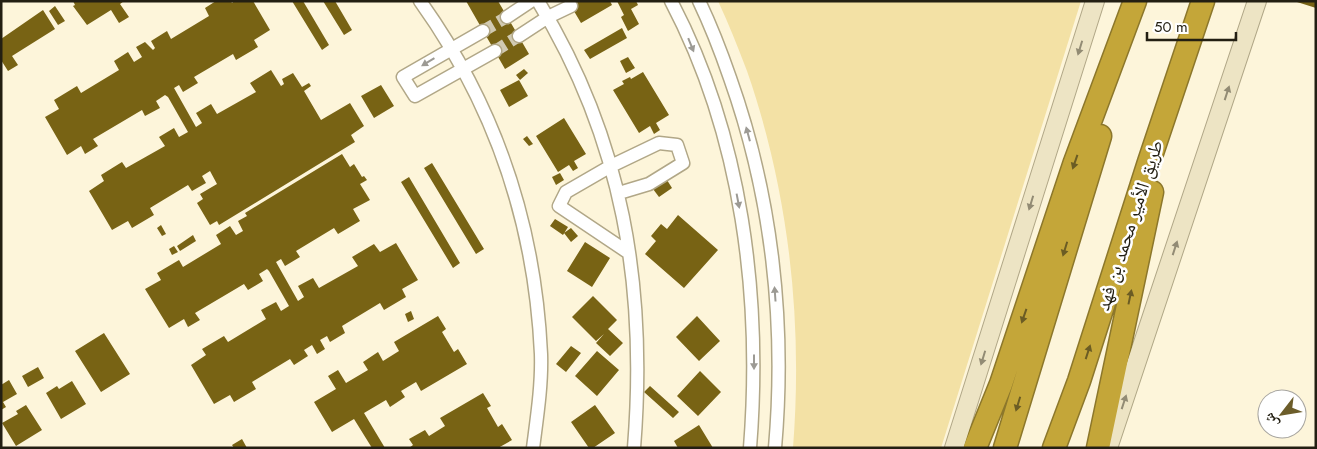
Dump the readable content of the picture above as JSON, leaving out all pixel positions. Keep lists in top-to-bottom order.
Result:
{
  "streets": {
    "highway": ["طريق الأمير محمد بن فهد"]
  },
  "scale_bar": "50 m",
  "north": "bottom left"
}
